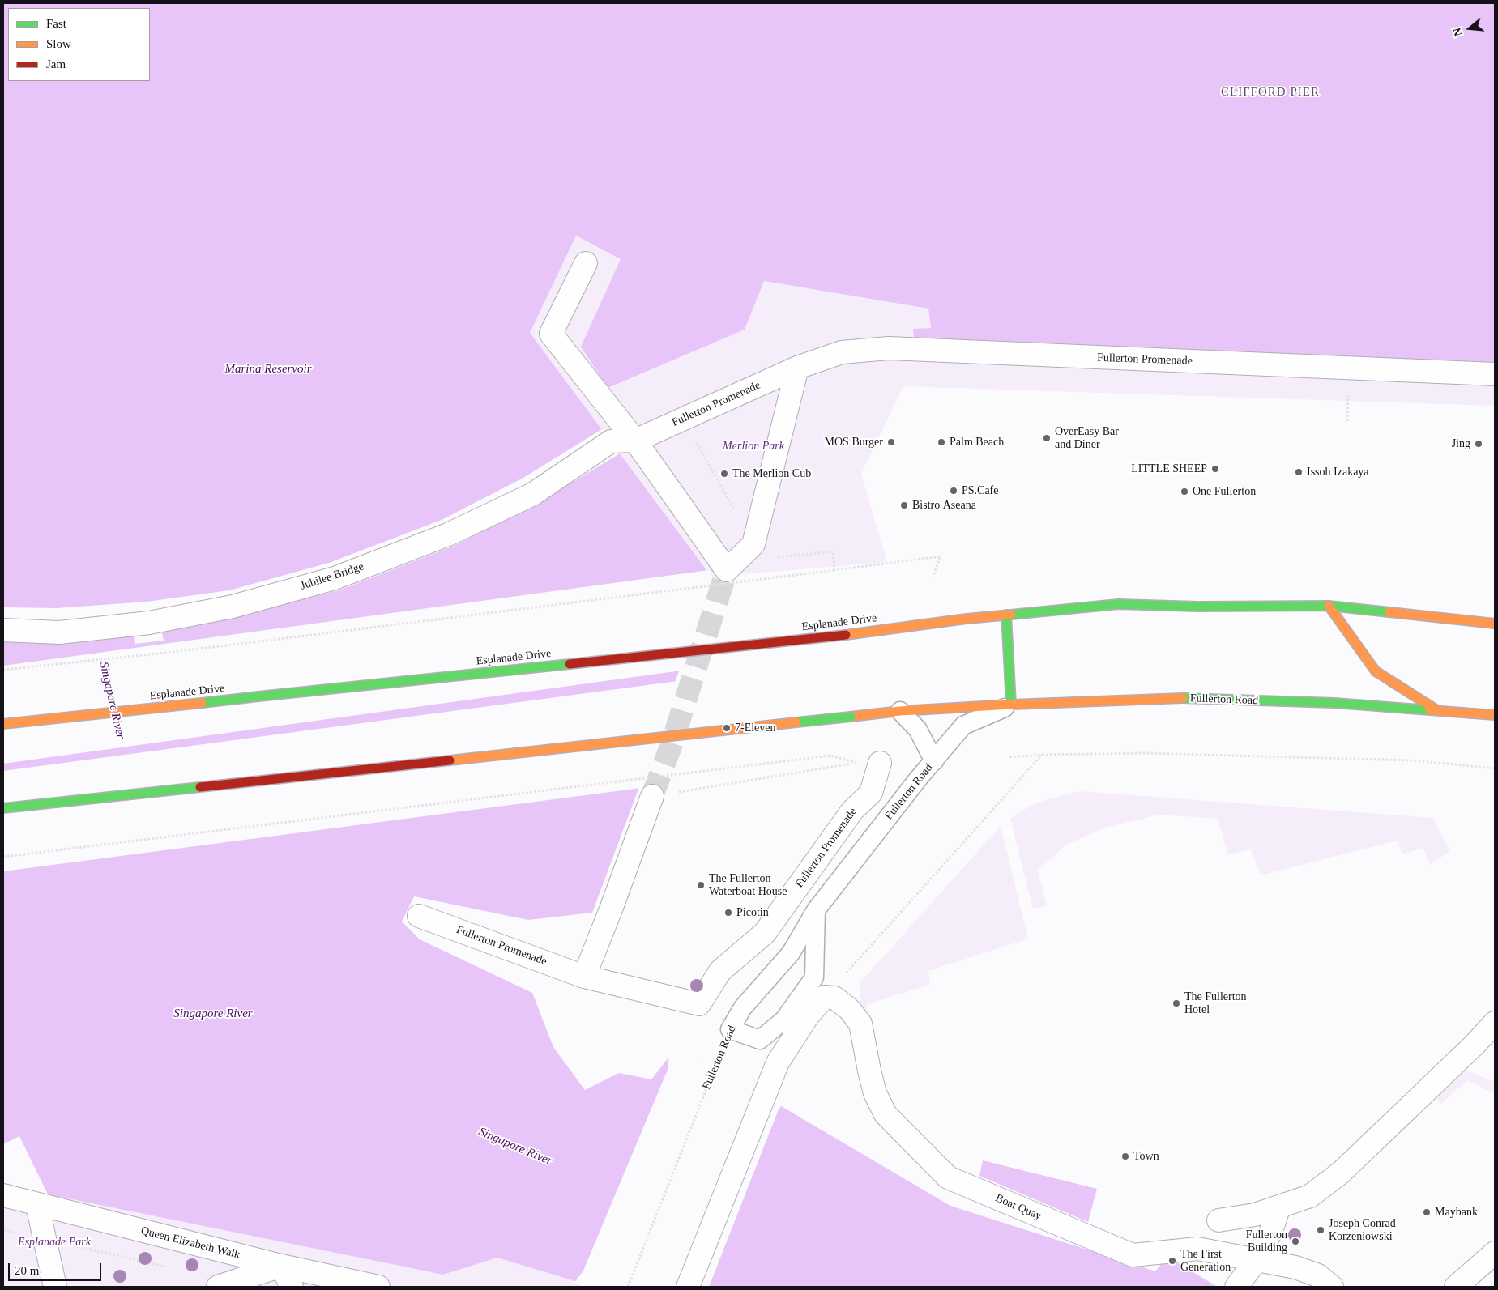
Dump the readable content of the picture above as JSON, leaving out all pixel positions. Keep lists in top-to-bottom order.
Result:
{
  "streets": {
    "highway": ["Esplanade Drive", "Fullerton Road"],
    "street": [
      "Fullerton Promenade",
      "Jubilee Bridge",
      "Boat Quay",
      "Queen Elizabeth Walk"
    ]
  },
  "crossings": [
    ["Fullerton Promenade", "Jubilee Bridge"]
  ],
  "districts": ["CLIFFORD PIER"],
  "water": ["Marina Reservoir", "Singapore River"],
  "parks": ["Merlion Park", "Esplanade Park"],
  "places": [
    "OverEasy Bar and Diner",
    "MOS Burger",
    "Palm Beach",
    "Jing",
    "LITTLE SHEEP",
    "Issoh Izakaya",
    "The Merlion Cub",
    "PS.Cafe",
    "One Fullerton",
    "Bistro Aseana",
    "7-Eleven",
    "The Fullerton Waterboat House",
    "Picotin",
    "The Fullerton Hotel",
    "Town",
    "Maybank",
    "Joseph Conrad Korzeniowski",
    "Fullerton Building",
    "The First Generation"
  ],
  "legend": ["Fast", "Slow", "Jam"],
  "scale_bar": "20 m",
  "north": "left"
}
